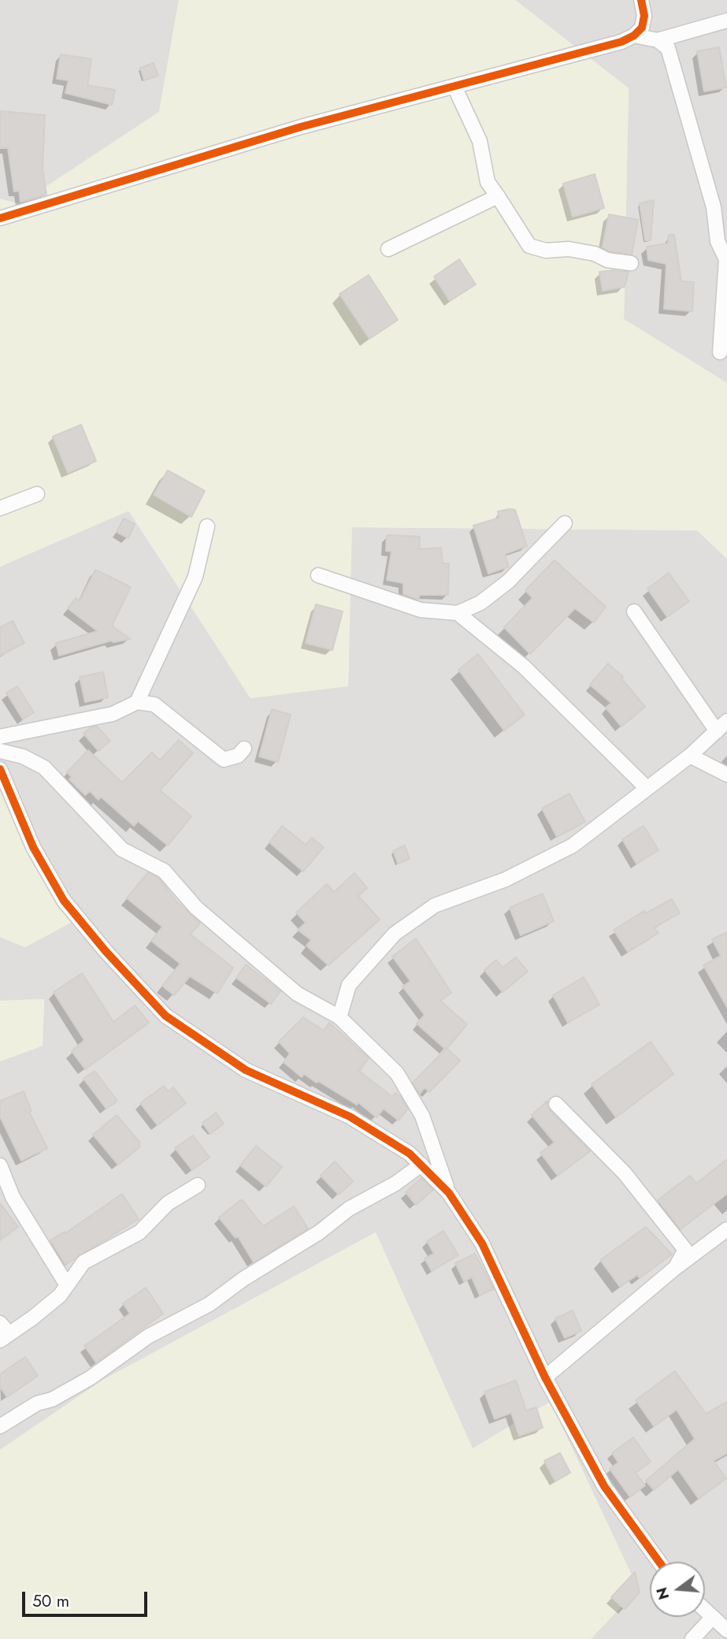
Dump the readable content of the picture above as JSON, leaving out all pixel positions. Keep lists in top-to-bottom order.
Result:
{
  "scale_bar": "50 m",
  "north": "left"
}
